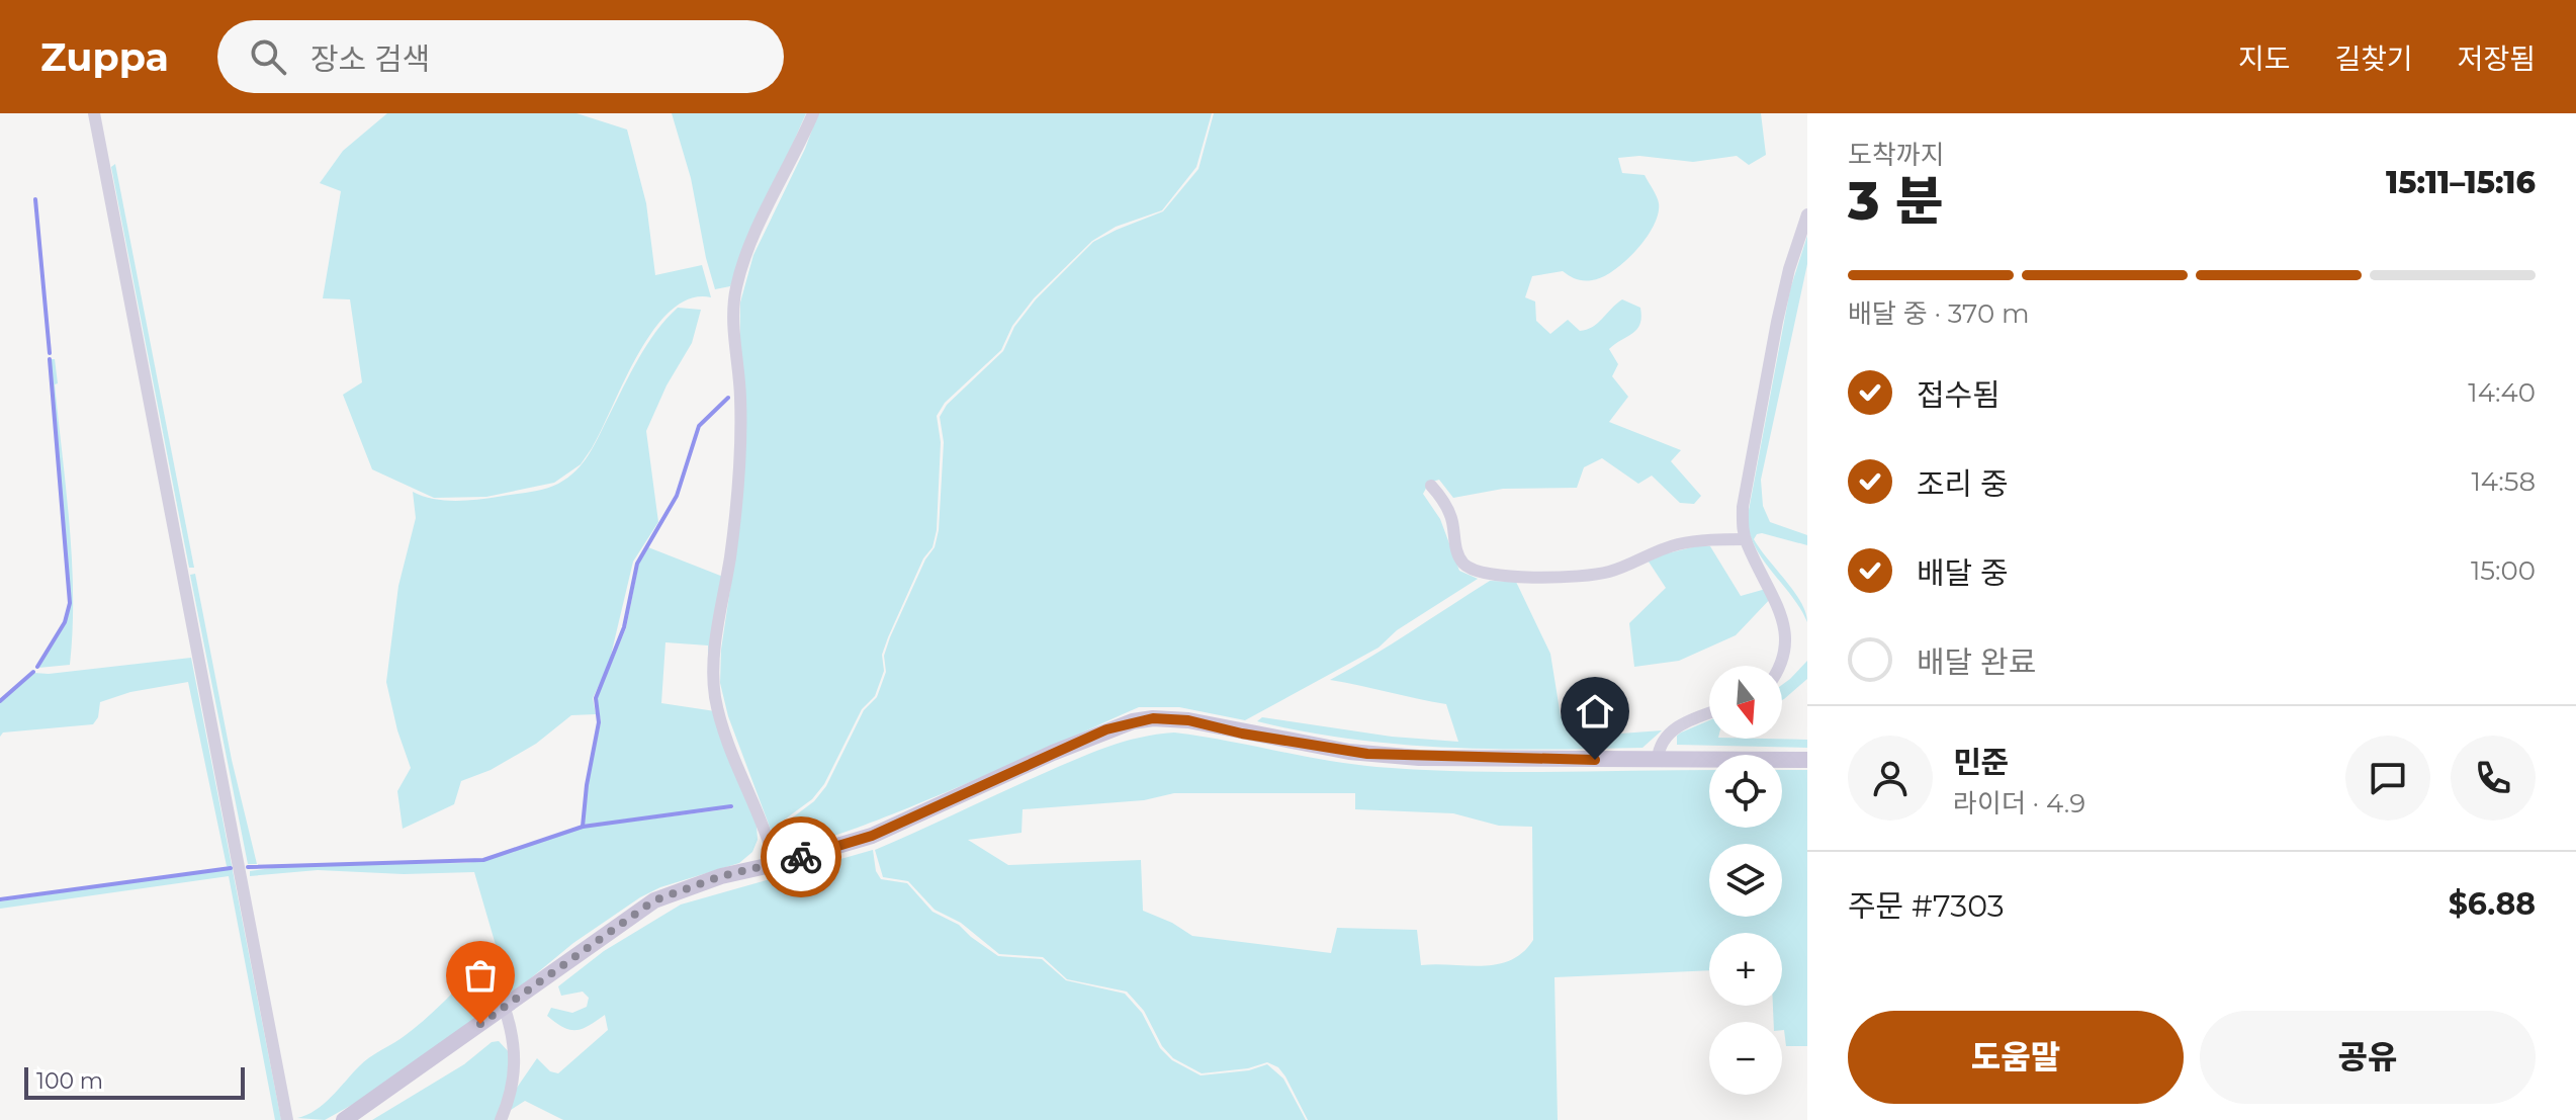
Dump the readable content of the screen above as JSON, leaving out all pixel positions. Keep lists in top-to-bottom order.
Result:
{
  "scale_bar": "100 m",
  "north": "bottom",
  "page": {
    "header": "Zuppa",
    "search": "장소 검색",
    "nav": ["지도", "길찾기", "저장됨"],
    "heading": ["3 분", "도착까지", "15:11–15:16"],
    "panel": [
      "민준",
      "라이더 · 4.9",
      "주문 #7303",
      "$6.88"
    ],
    "bar": "배달 중 · 370 m",
    "list": [
      ["접수됨", "14:40"],
      ["조리 중", "14:58"],
      ["배달 중", "15:00"],
      "배달 완료"
    ],
    "map_buttons": ["+", "−"],
    "buttons": ["도움말", "공유"],
    "scale": "100 m"
  }
}
